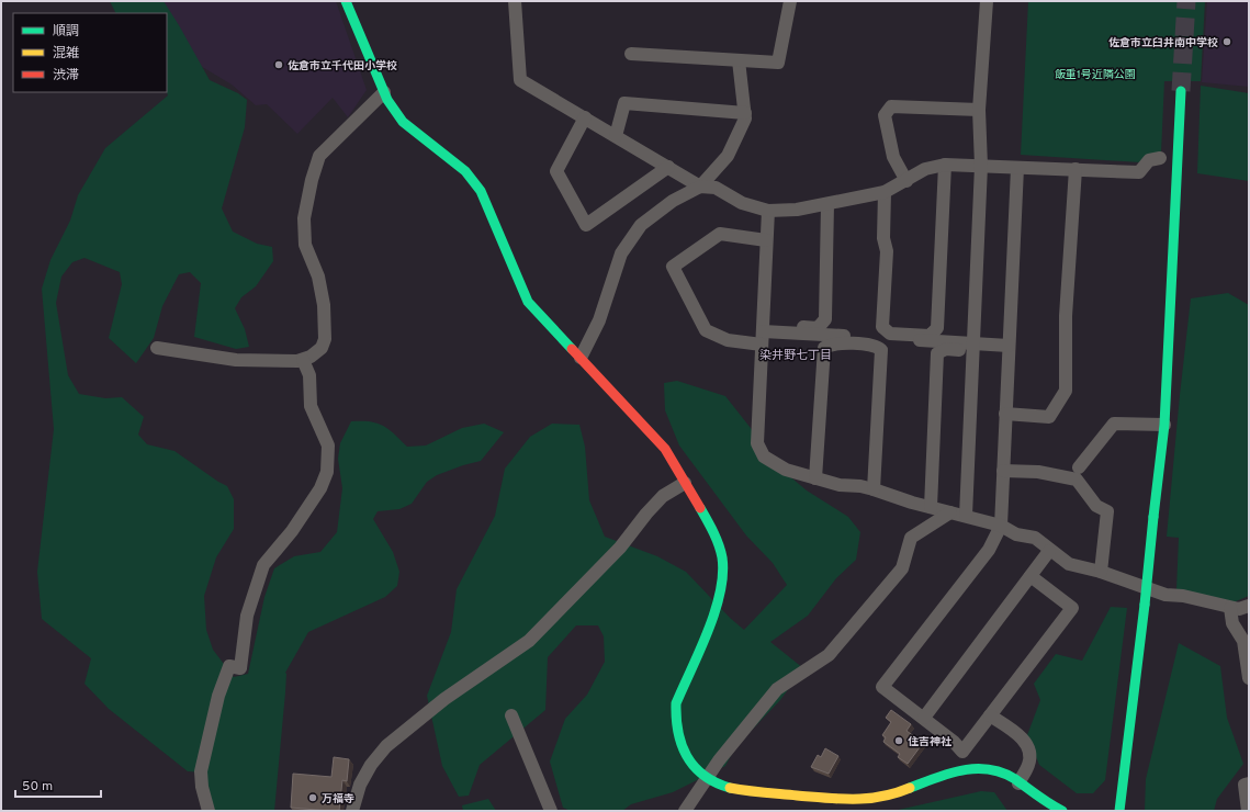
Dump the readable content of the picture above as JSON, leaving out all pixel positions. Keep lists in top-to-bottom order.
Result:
{
  "districts": ["染井野七丁目"],
  "parks": ["飯重1号近隣公園"],
  "places": [
    "佐倉市立臼井南中学校",
    "佐倉市立千代田小学校",
    "住吉神社",
    "万福寺"
  ],
  "legend": ["順調", "混雑", "渋滞"],
  "scale_bar": "50 m"
}
